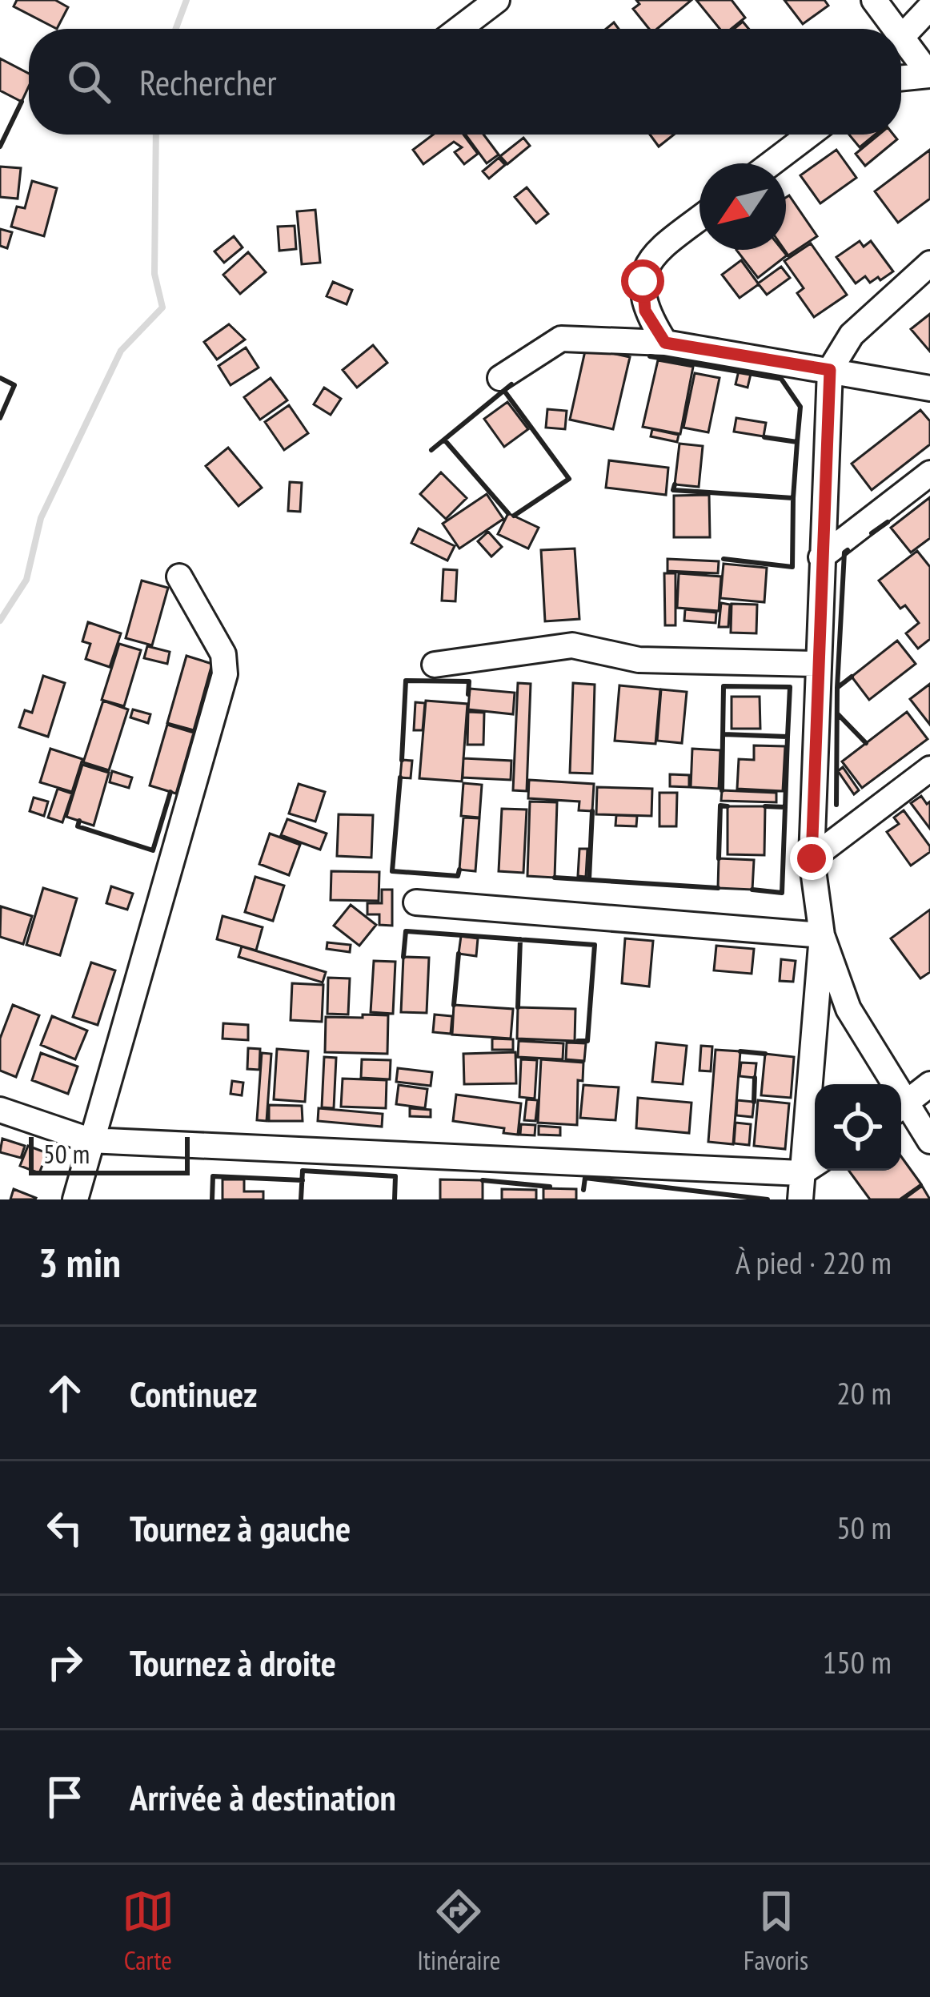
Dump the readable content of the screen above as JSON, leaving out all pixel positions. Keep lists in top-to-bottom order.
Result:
{
  "scale_bar": "50 m",
  "north": "bottom left",
  "page": {
    "search": "Rechercher",
    "scale": "50 m",
    "heading": ["3 min", "À pied · 220 m"],
    "list": [
      ["Continuez", "20 m"],
      ["Tournez à gauche", "50 m"],
      ["Tournez à droite", "150 m"],
      "Arrivée à destination"
    ],
    "nav": ["Carte", "Itinéraire", "Favoris"]
  }
}
